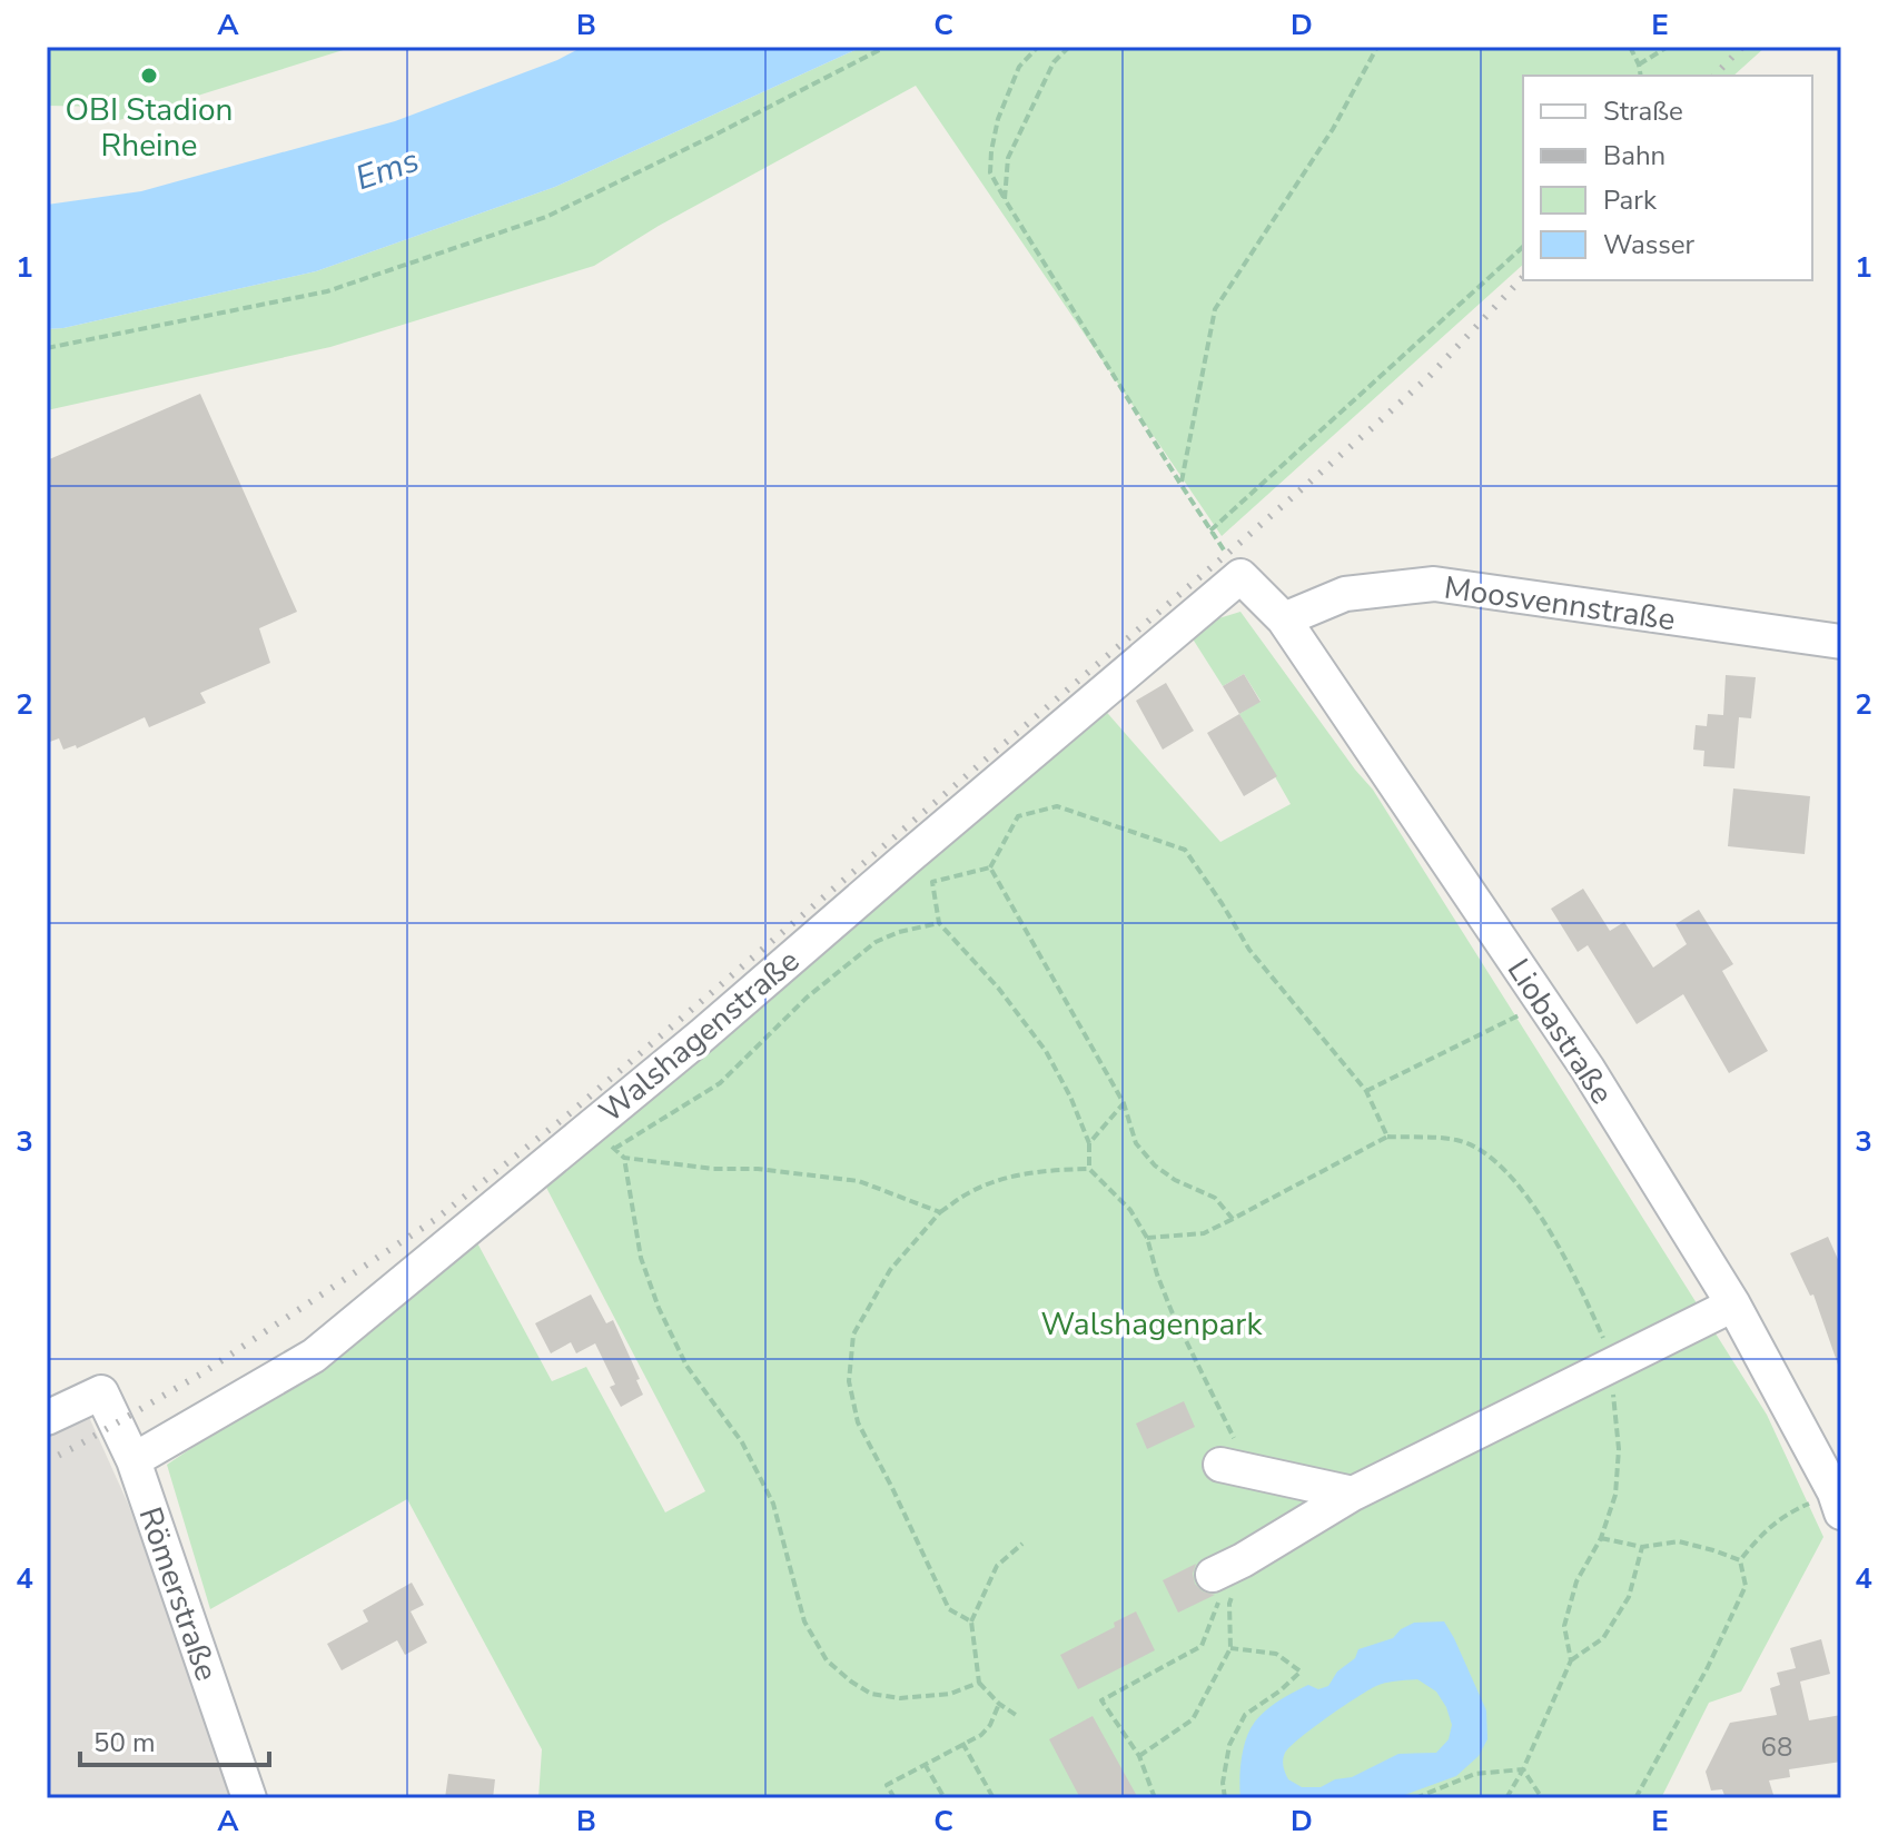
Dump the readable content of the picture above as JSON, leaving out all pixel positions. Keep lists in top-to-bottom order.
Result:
{
  "streets": {
    "street": [
      "Moosvennstraße",
      "Liobastraße",
      "Walshagenstraße",
      "Römerstraße"
    ]
  },
  "crossings": [
    ["Moosvennstraße", "Liobastraße"],
    ["Liobastraße", "Walshagenstraße"],
    ["Walshagenstraße", "Römerstraße"]
  ],
  "water": ["Ems"],
  "parks": ["Walshagenpark"],
  "places": ["OBI Stadion Rheine"],
  "house_numbers": ["68"],
  "legend": [
    "Straße",
    "Bahn",
    "Park",
    "Wasser"
  ],
  "scale_bar": "50 m",
  "grid": {
    "columns": [
      "A",
      "B",
      "C",
      "D",
      "E"
    ],
    "rows": [
      "1",
      "2",
      "3",
      "4"
    ]
  }
}
